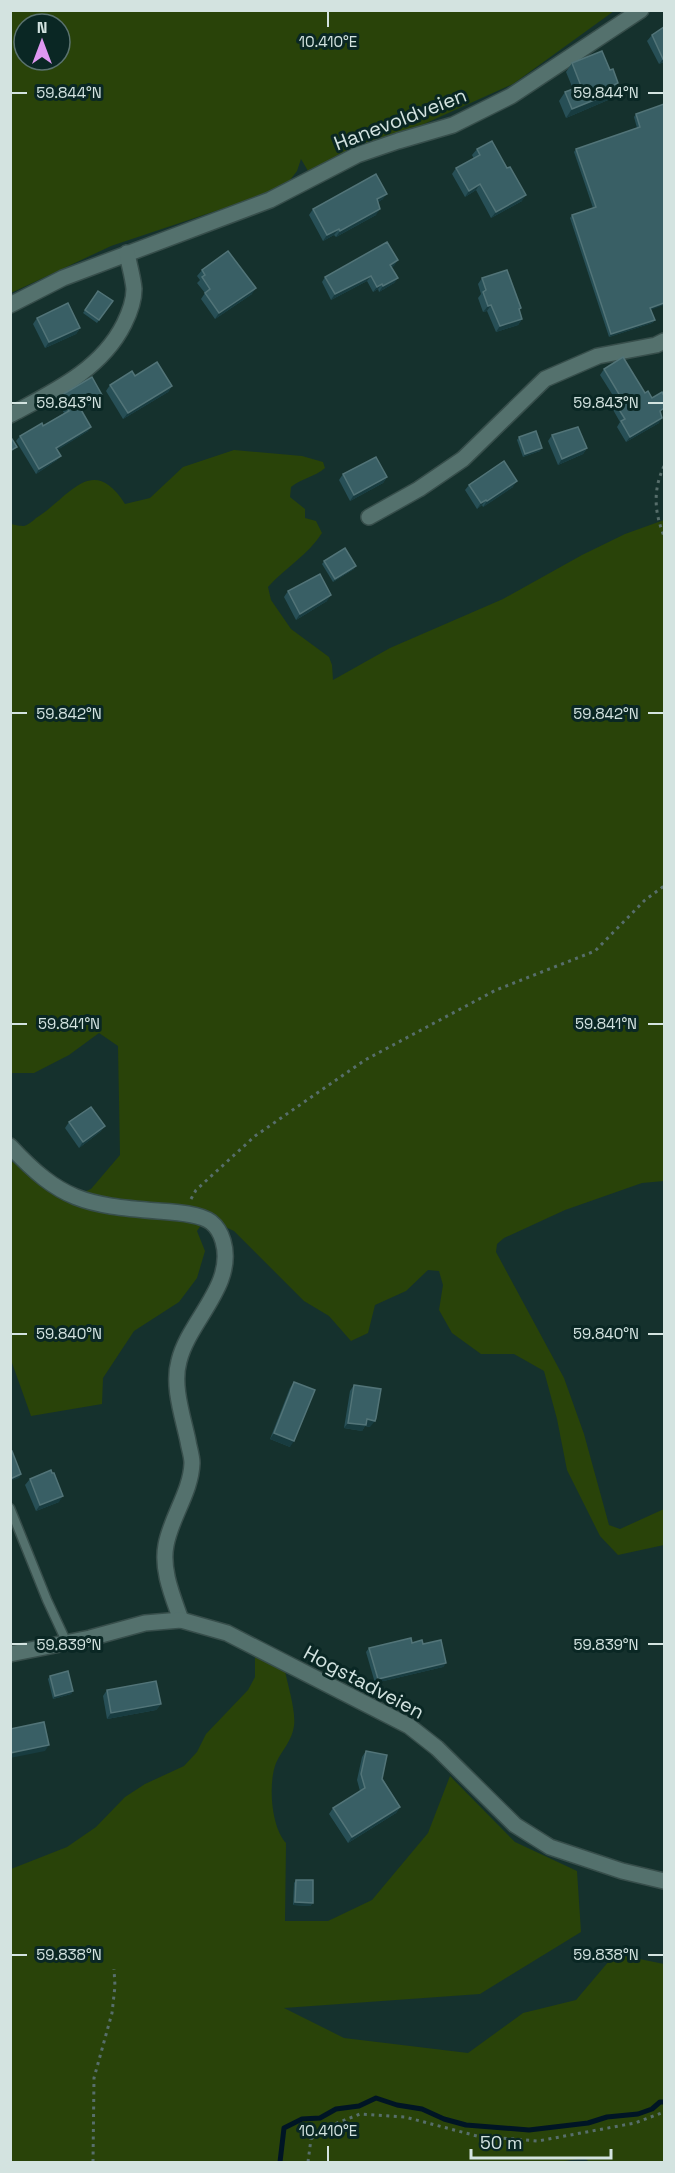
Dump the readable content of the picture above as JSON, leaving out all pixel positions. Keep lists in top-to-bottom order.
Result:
{
  "streets": {
    "street": ["Hanevoldveien", "Hogstadveien"]
  },
  "scale_bar": "50 m",
  "north": "top",
  "coordinates": [
    "10.410°E",
    "59.844°N",
    "59.843°N",
    "59.842°N",
    "59.841°N",
    "59.840°N",
    "59.839°N",
    "59.838°N"
  ]
}
